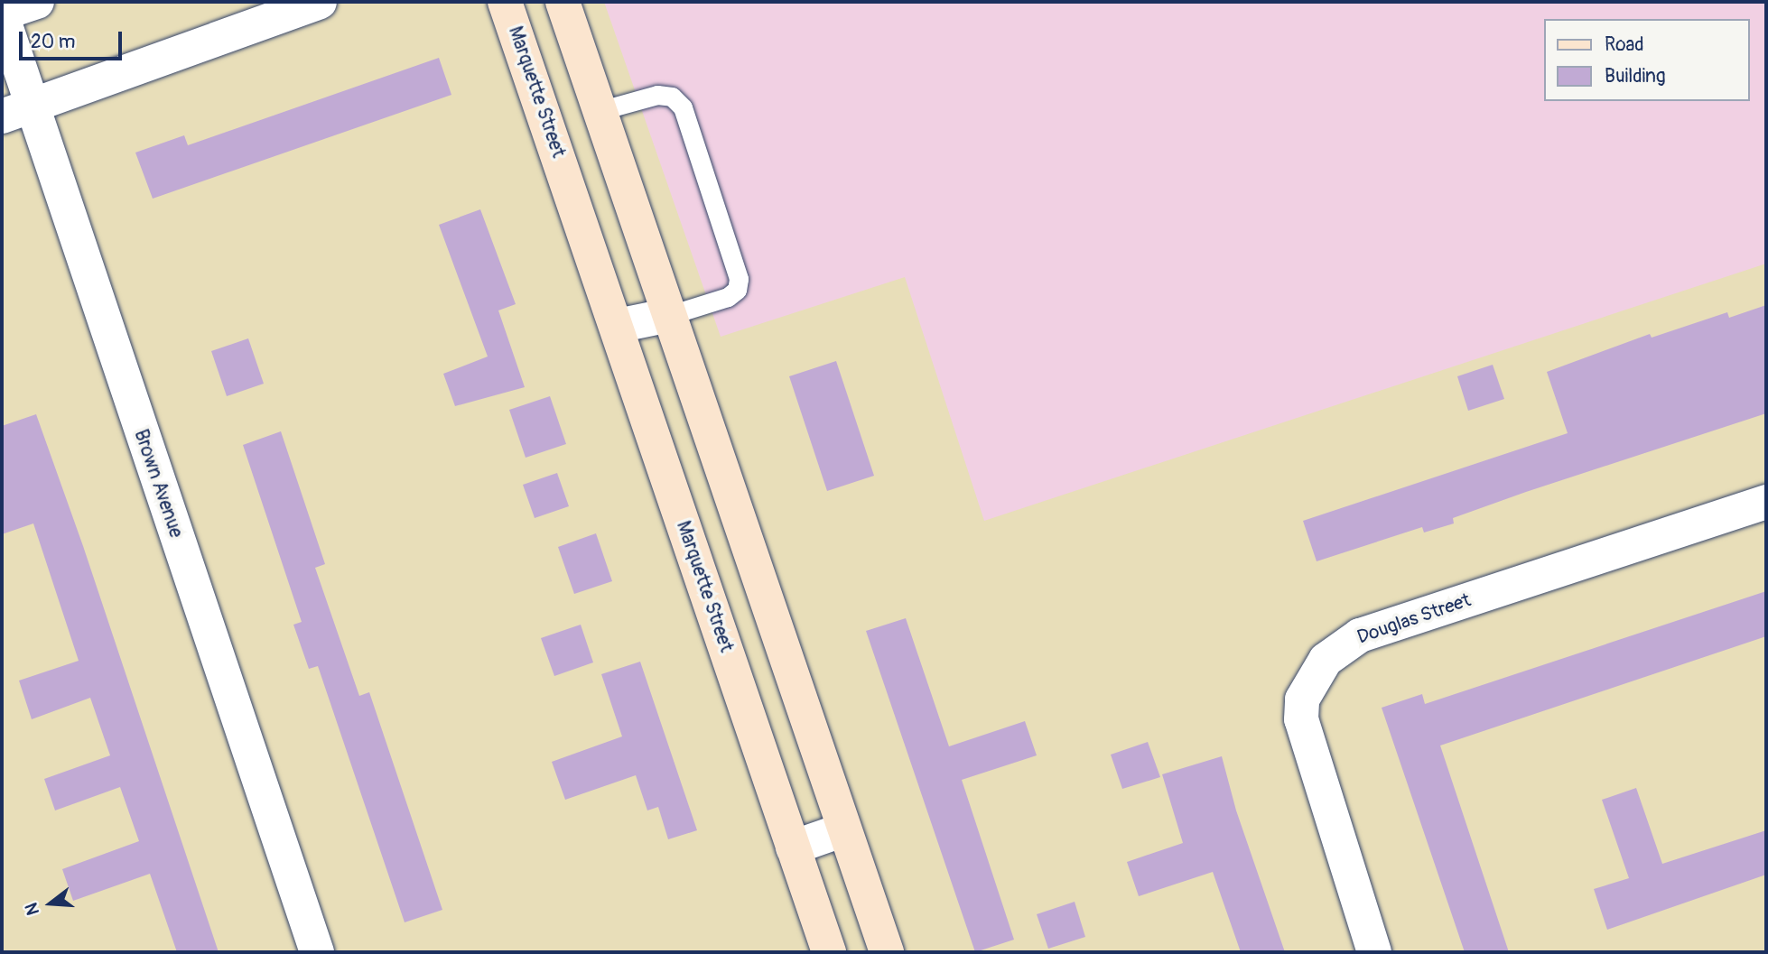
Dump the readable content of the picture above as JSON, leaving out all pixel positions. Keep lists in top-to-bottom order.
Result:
{
  "streets": {
    "street": ["Marquette Street", "Brown Avenue", "Douglas Street"]
  },
  "legend": ["Road", "Building"],
  "scale_bar": "20 m",
  "north": "left"
}
